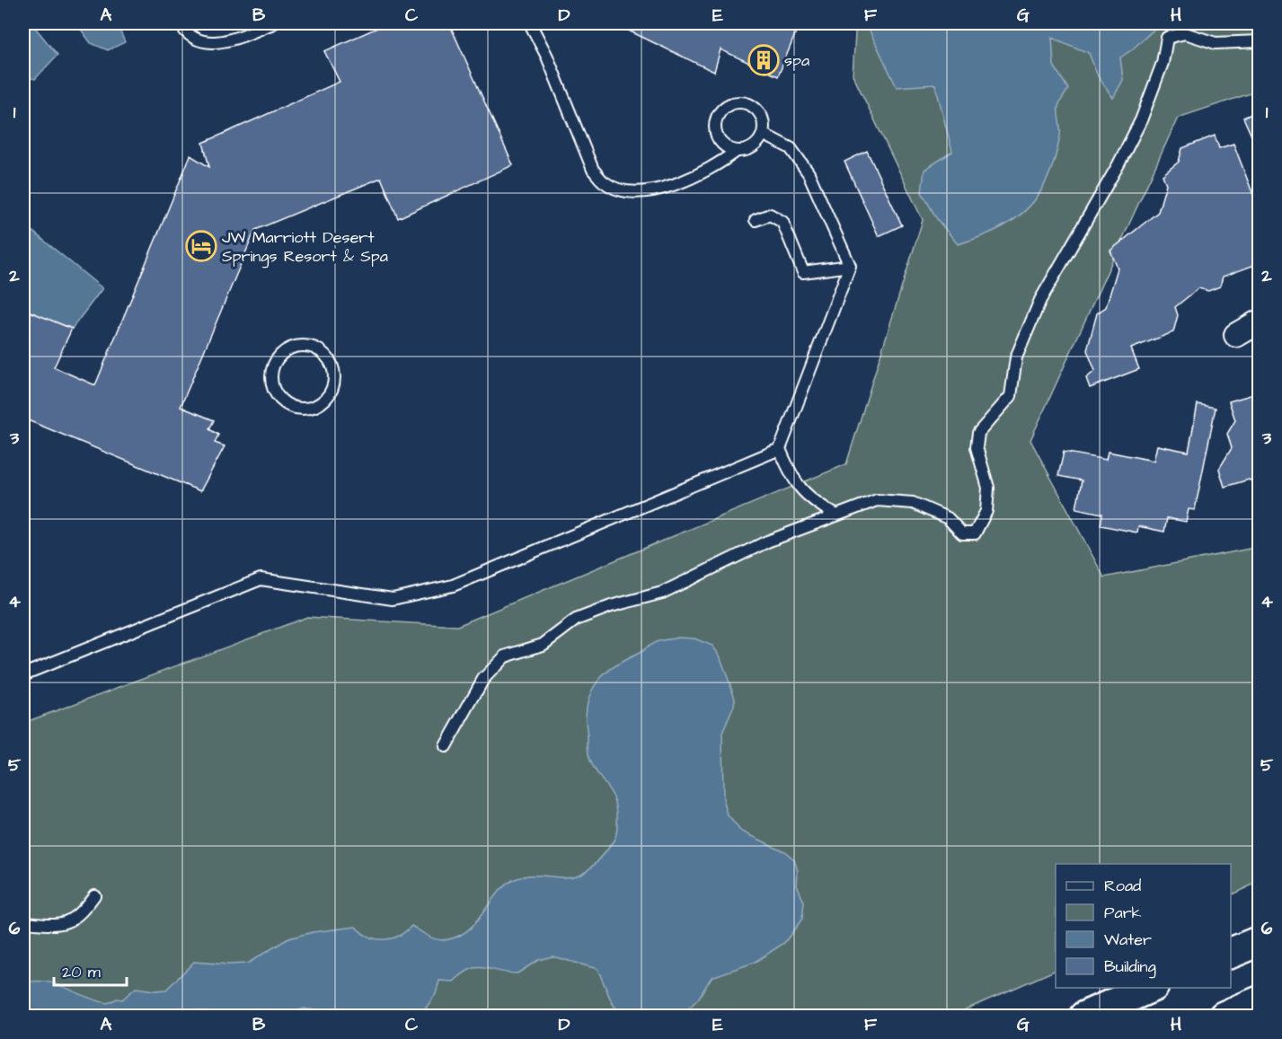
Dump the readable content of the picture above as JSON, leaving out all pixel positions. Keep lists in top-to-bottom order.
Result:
{
  "places": {
    "building": ["spa"],
    "hotel": ["JW Marriott Desert Springs Resort & Spa"]
  },
  "legend": [
    "Road",
    "Park",
    "Water",
    "Building"
  ],
  "scale_bar": "20 m",
  "grid": {
    "columns": [
      "A",
      "B",
      "C",
      "D",
      "E",
      "F",
      "G",
      "H"
    ],
    "rows": [
      "1",
      "2",
      "3",
      "4",
      "5",
      "6"
    ]
  }
}
